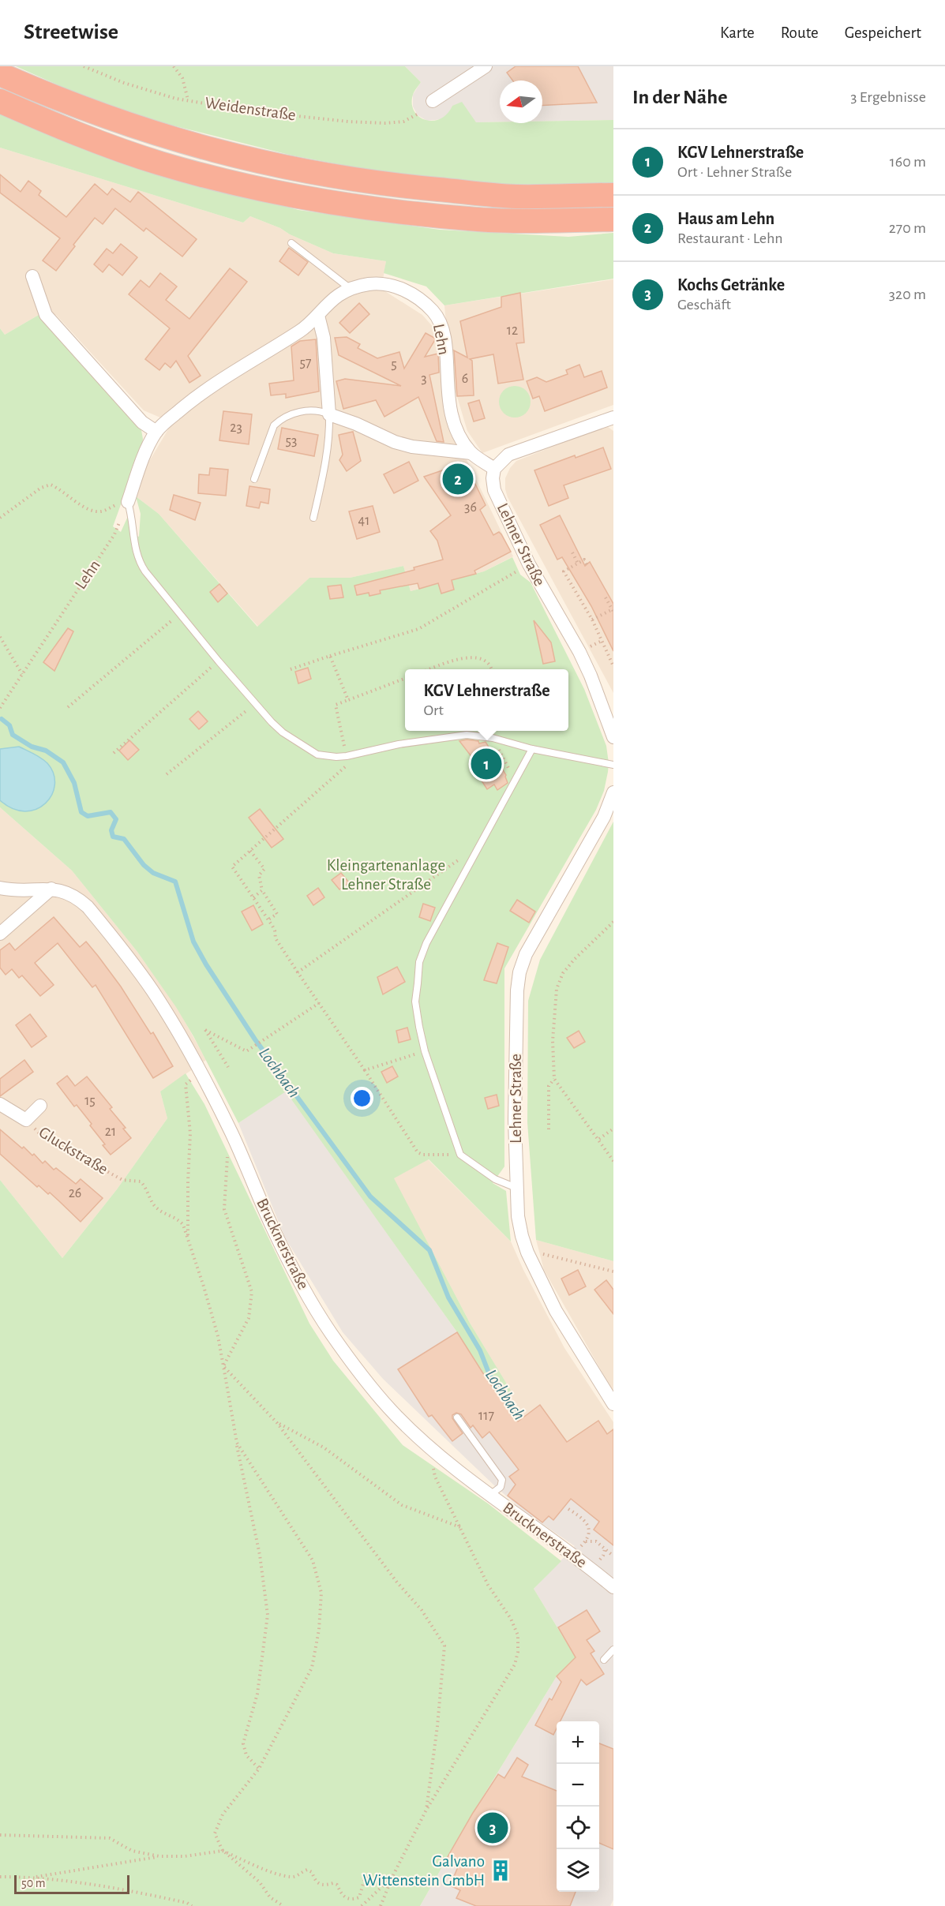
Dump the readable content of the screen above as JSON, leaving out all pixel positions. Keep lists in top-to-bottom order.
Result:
{
  "streets": {
    "street": [
      "Lehn",
      "Lehner Straße",
      "Gluckstraße",
      "Brucknerstraße"
    ],
    "path": ["Weidenstraße"]
  },
  "crossings": [
    ["Lehn", "Lehner Straße"]
  ],
  "water": ["Lochbach"],
  "parks": ["Kleingartenanlage Lehner Straße"],
  "places": {
    "building": ["Galvano Wittenstein GmbH"]
  },
  "house_numbers": [
    "12",
    "57",
    "5",
    "3",
    "6",
    "23",
    "53",
    "36",
    "41",
    "15",
    "21",
    "26",
    "117"
  ],
  "scale_bar": "50 m",
  "north": "left",
  "page": {
    "header": "Streetwise",
    "nav": ["Karte", "Route", "Gespeichert"],
    "heading": ["In der Nähe", "3 Ergebnisse"],
    "list": [
      {
        "mark": "1",
        "name": "KGV Lehnerstraße",
        "note": "Ort · Lehner Straße",
        "value": "160 m"
      },
      {
        "mark": "2",
        "name": "Haus am Lehn",
        "note": "Restaurant · Lehn",
        "value": "270 m"
      },
      {
        "mark": "3",
        "name": "Kochs Getränke",
        "note": "Geschäft",
        "value": "320 m"
      }
    ],
    "pins": ["2", "1", "3"],
    "popup": ["KGV Lehnerstraße", "Ort"],
    "map_buttons": ["+", "−"],
    "scale": "50 m"
  }
}
